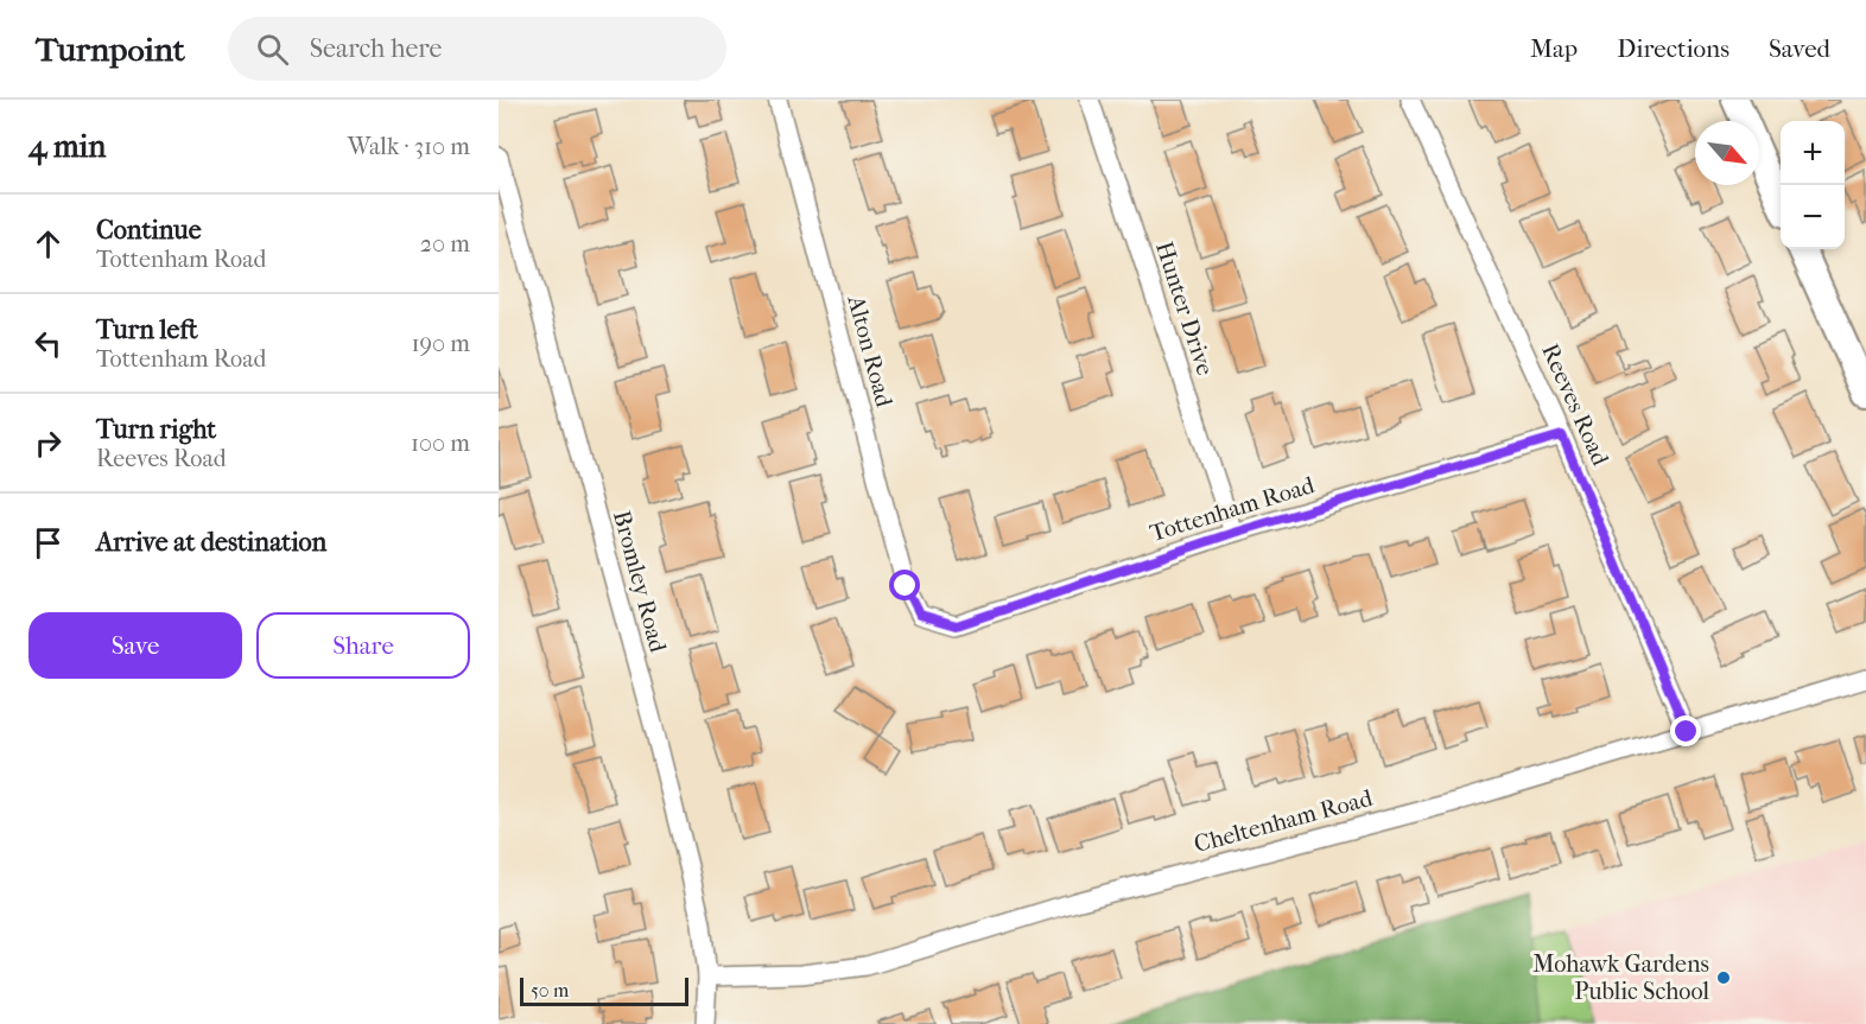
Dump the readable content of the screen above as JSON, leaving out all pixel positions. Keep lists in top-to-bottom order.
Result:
{
  "streets": {
    "street": [
      "Hunter Drive",
      "Alton Road",
      "Reeves Road",
      "Tottenham Road",
      "Bromley Road",
      "Cheltenham Road"
    ]
  },
  "crossings": [
    ["Hunter Drive", "Tottenham Road"],
    ["Alton Road", "Tottenham Road"],
    ["Reeves Road", "Tottenham Road"],
    ["Reeves Road", "Cheltenham Road"],
    ["Bromley Road", "Cheltenham Road"]
  ],
  "places": ["Mohawk Gardens Public School"],
  "scale_bar": "50 m",
  "north": "bottom right",
  "page": {
    "header": "Turnpoint",
    "search": "Search here",
    "nav": ["Map", "Directions", "Saved"],
    "heading": ["4 min", "Walk · 310 m"],
    "map_buttons": ["+", "−"],
    "list": [
      ["Continue", "Tottenham Road", "20 m"],
      ["Turn left", "Tottenham Road", "190 m"],
      ["Turn right", "Reeves Road", "100 m"],
      "Arrive at destination"
    ],
    "buttons": ["Save", "Share"],
    "scale": "50 m"
  }
}
